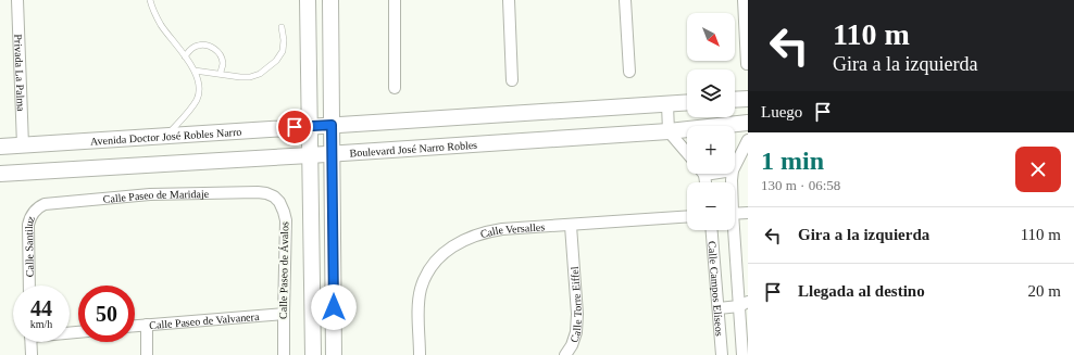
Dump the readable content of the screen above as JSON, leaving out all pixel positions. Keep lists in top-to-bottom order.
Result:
{
  "streets": {
    "street": [
      "Privada La Palma",
      "Avenida Doctor José Robles Narro",
      "Boulevard José Narro Robles",
      "Calle Paseo de Maridaje",
      "Calle Versalles",
      "Calle Santiluz",
      "Calle Paseo de Ávalos",
      "Calle Campos Elíseos",
      "Calle Torre Eiffel",
      "Calle Paseo de Valvanera"
    ]
  },
  "crossings": [
    ["Privada La Palma", "Avenida Doctor José Robles Narro"],
    ["Calle Paseo de Maridaje", "Calle Santiluz"],
    ["Calle Paseo de Maridaje", "Calle Paseo de Ávalos"],
    ["Calle Versalles", "Calle Torre Eiffel"],
    ["Calle Paseo de Ávalos", "Calle Paseo de Valvanera"]
  ],
  "north": "bottom right",
  "page": {
    "turn": ["110 m", "Gira a la izquierda"],
    "map_buttons": ["+", "−"],
    "then": "Luego",
    "heading": ["1 min", "130 m · 06:58"],
    "list": [
      {
        "name": "Gira a la izquierda",
        "value": "110 m"
      },
      {
        "name": "Llegada al destino",
        "value": "20 m"
      }
    ],
    "speed": "44 km/h",
    "limit": "50"
  }
}
